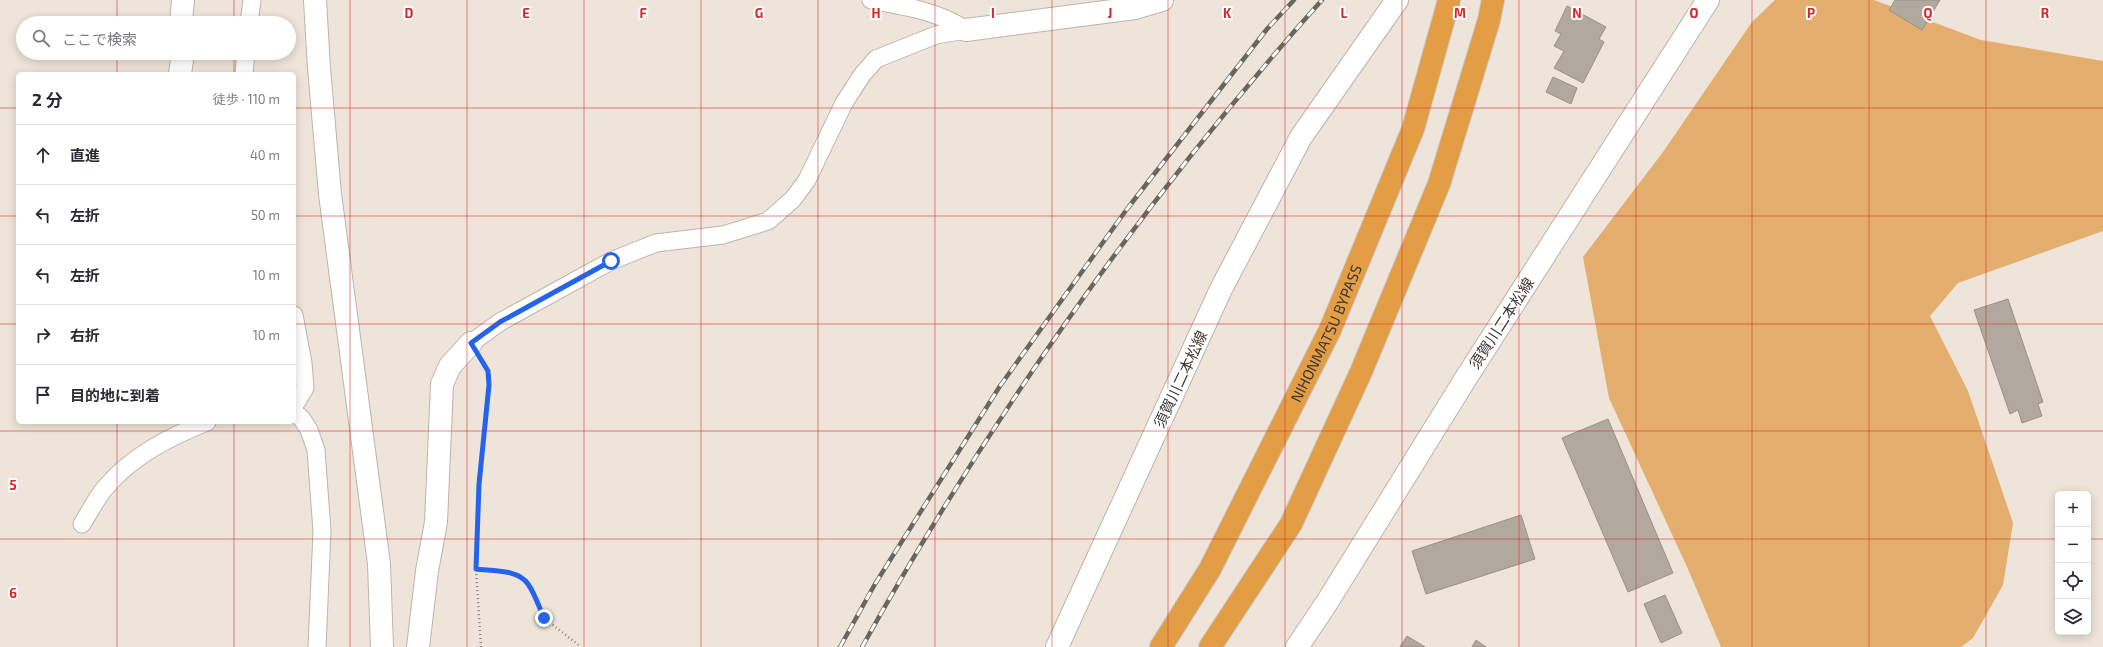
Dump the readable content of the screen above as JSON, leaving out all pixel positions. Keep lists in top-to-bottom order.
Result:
{
  "streets": {
    "highway": ["NIHONMATSU BYPASS"],
    "main road": ["須賀川二本松線"]
  },
  "page": {
    "search": "ここで検索",
    "heading": ["2 分", "徒歩 · 110 m"],
    "list": [
      ["直進", "40 m"],
      ["左折", "50 m"],
      ["左折", "10 m"],
      ["右折", "10 m"],
      "目的地に到着"
    ],
    "map_buttons": ["+", "−"]
  },
  "grid": {
    "columns": [
      "D",
      "E",
      "F",
      "G",
      "H",
      "I",
      "J",
      "K",
      "L",
      "M",
      "N",
      "O",
      "P",
      "Q",
      "R"
    ],
    "rows": ["5", "6"]
  }
}
